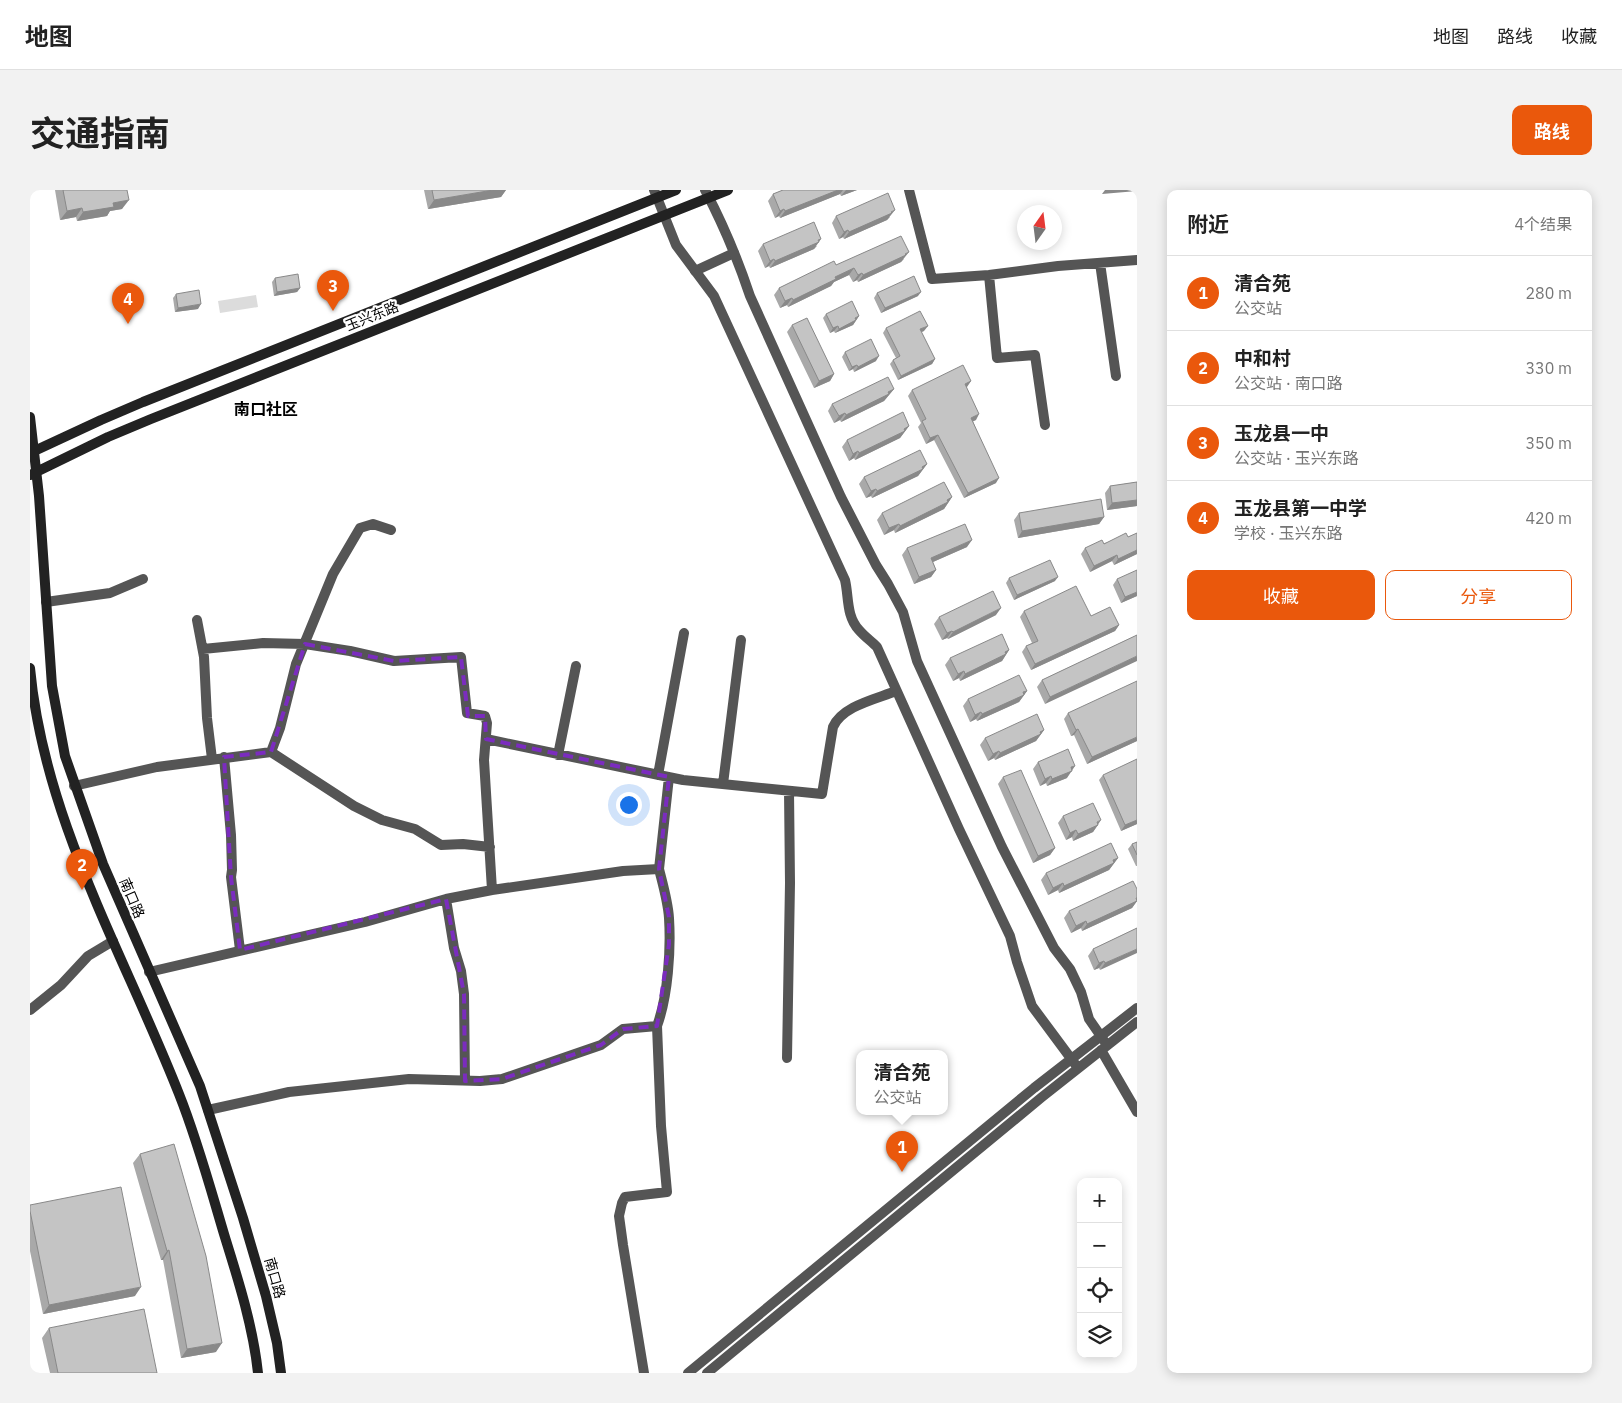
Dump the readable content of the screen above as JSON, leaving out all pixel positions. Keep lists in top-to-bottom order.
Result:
{
  "streets": {
    "main road": ["玉兴东路", "南口路"]
  },
  "crossings": [
    ["玉兴东路", "南口路"]
  ],
  "districts": ["南口社区"],
  "north": "top",
  "page": {
    "header": "地图",
    "nav": ["地图", "路线", "收藏"],
    "title": "交通指南",
    "buttons": [
      "路线",
      ["收藏", "分享"]
    ],
    "heading": ["附近", "4个结果"],
    "list": [
      {
        "mark": "1",
        "name": "清合苑",
        "note": "公交站",
        "value": "280 m"
      },
      {
        "mark": "2",
        "name": "中和村",
        "note": "公交站 · 南口路",
        "value": "330 m"
      },
      {
        "mark": "3",
        "name": "玉龙县一中",
        "note": "公交站 · 玉兴东路",
        "value": "350 m"
      },
      {
        "mark": "4",
        "name": "玉龙县第一中学",
        "note": "学校 · 玉兴东路",
        "value": "420 m"
      }
    ],
    "pins": [
      "3",
      "4",
      "2",
      "1"
    ],
    "popup": ["清合苑", "公交站"],
    "map_buttons": ["+", "−"]
  }
}
